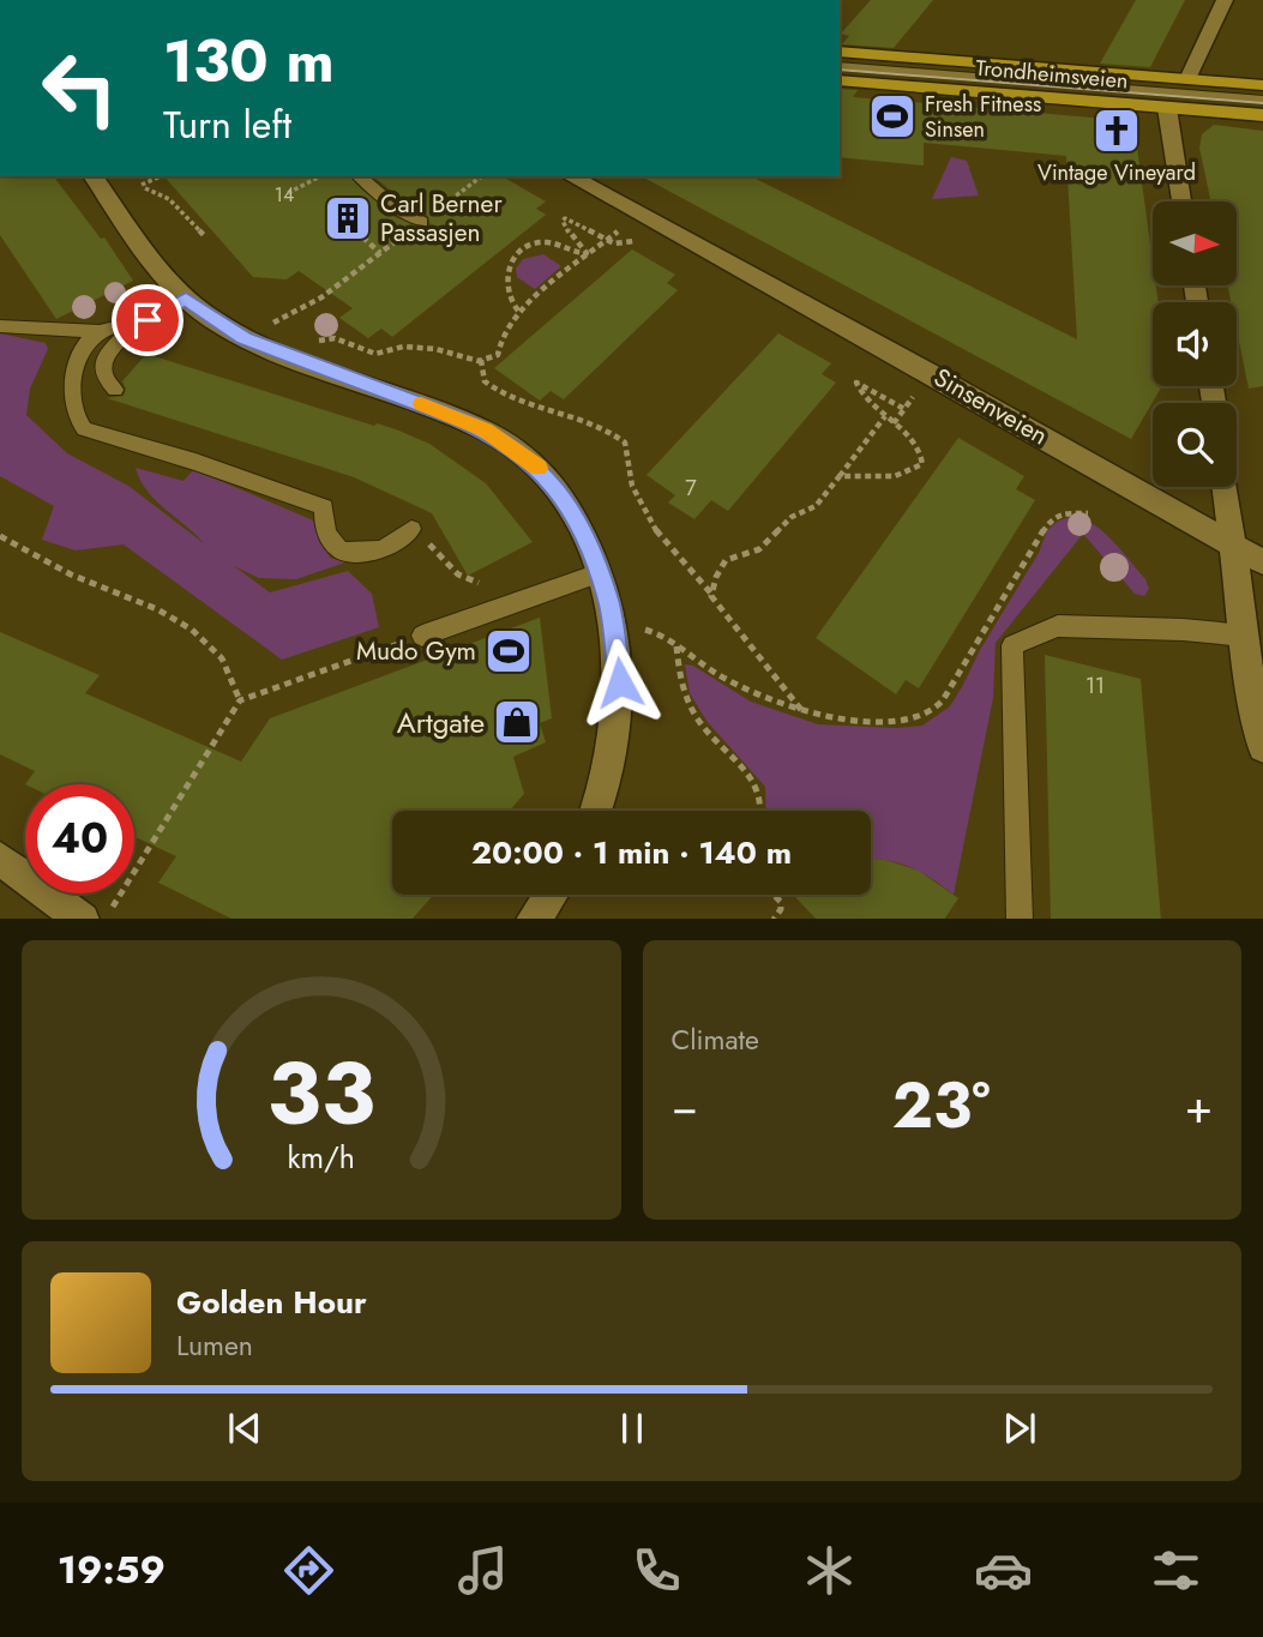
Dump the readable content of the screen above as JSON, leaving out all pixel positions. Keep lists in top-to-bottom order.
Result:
{
  "streets": {
    "main road": ["Trondheimsveien"],
    "street": ["Sinsenveien"]
  },
  "places": {
    "sports": ["Fresh Fitness Sinsen", "Mudo Gym"],
    "church": ["Vintage Vineyard"],
    "building": ["Carl Berner Passasjen"],
    "shop": ["Artgate"]
  },
  "house_numbers": ["14", "7", "11"],
  "north": "right",
  "page": {
    "turn": ["130 m", "Turn left"],
    "limit": "40",
    "trip": "20:00 · 1 min · 140 m",
    "tile": "Climate",
    "heat": ["−", "23°", "+"],
    "song": ["Golden Hour", "Lumen"],
    "tabs": "19:59",
    "gauge": ["33", "km/h"]
  }
}
